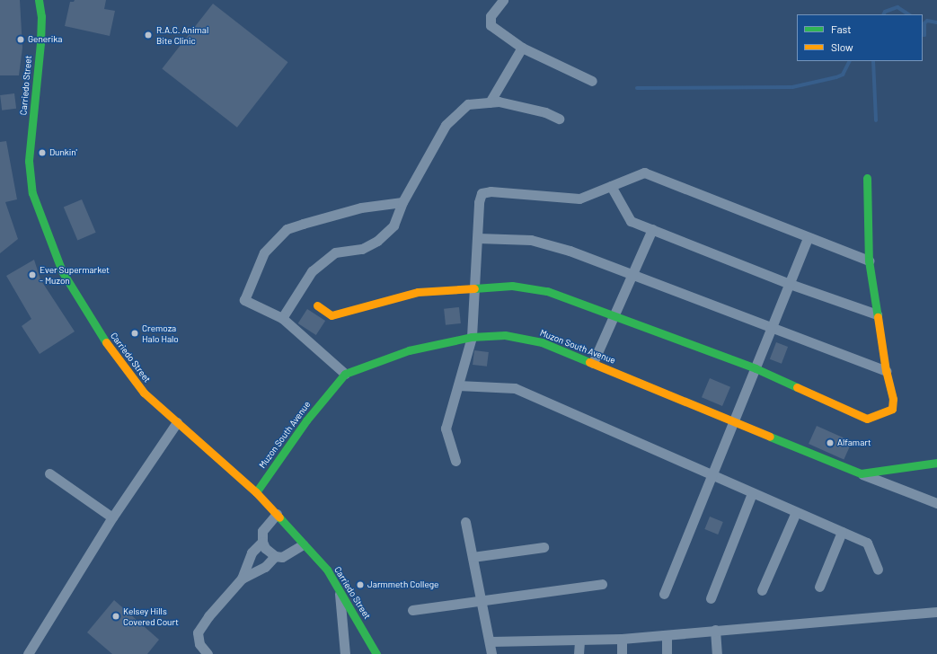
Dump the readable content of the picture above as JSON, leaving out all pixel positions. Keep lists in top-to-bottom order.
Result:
{
  "streets": {
    "street": ["Carriedo Street", "Muzon South Avenue"]
  },
  "crossings": [
    ["Carriedo Street", "Muzon South Avenue"]
  ],
  "places": [
    "R.A.C. Animal Bite Clinic",
    "Generika",
    "Dunkin'",
    "Ever Supermarket - Muzon",
    "Cremoza Halo Halo",
    "Alfamart",
    "Jarmmeth College",
    "Kelsey Hills Covered Court"
  ],
  "legend": ["Fast", "Slow"]
}
